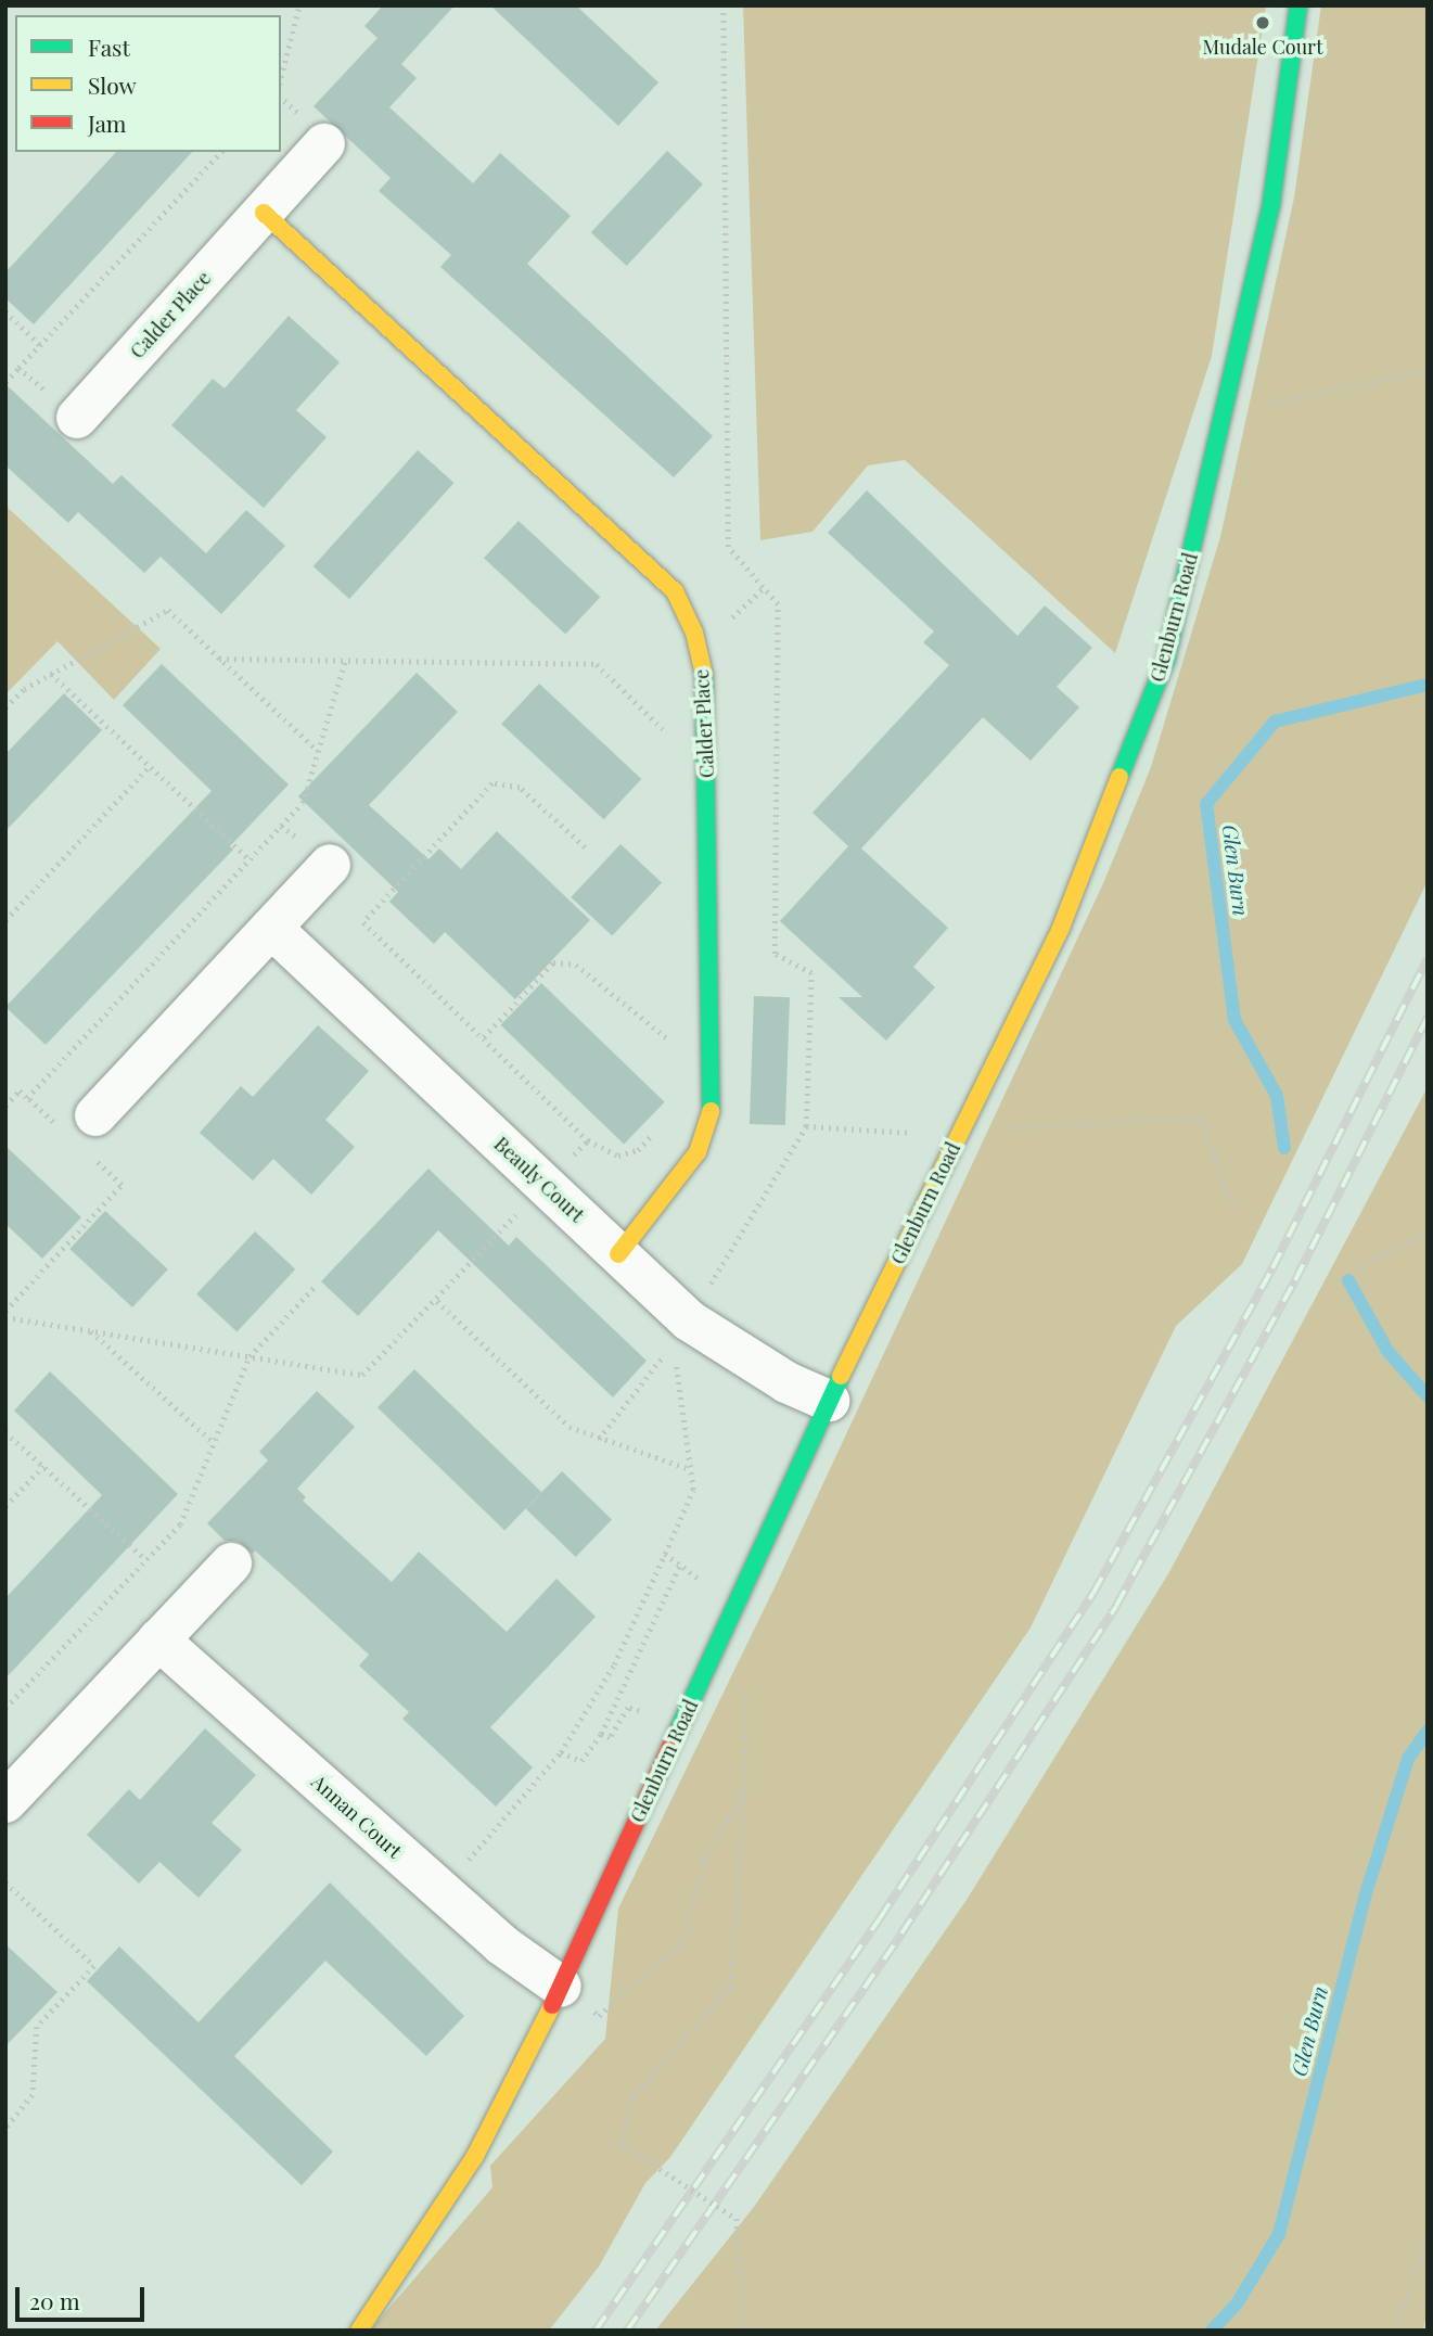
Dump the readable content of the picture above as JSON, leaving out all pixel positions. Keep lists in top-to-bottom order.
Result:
{
  "streets": {
    "street": [
      "Calder Place",
      "Glenburn Road",
      "Beauly Court",
      "Annan Court"
    ]
  },
  "crossings": [
    ["Calder Place", "Beauly Court"],
    ["Glenburn Road", "Beauly Court"],
    ["Glenburn Road", "Annan Court"]
  ],
  "water": ["Glen Burn"],
  "places": ["Mudale Court"],
  "legend": ["Fast", "Slow", "Jam"],
  "scale_bar": "20 m"
}
